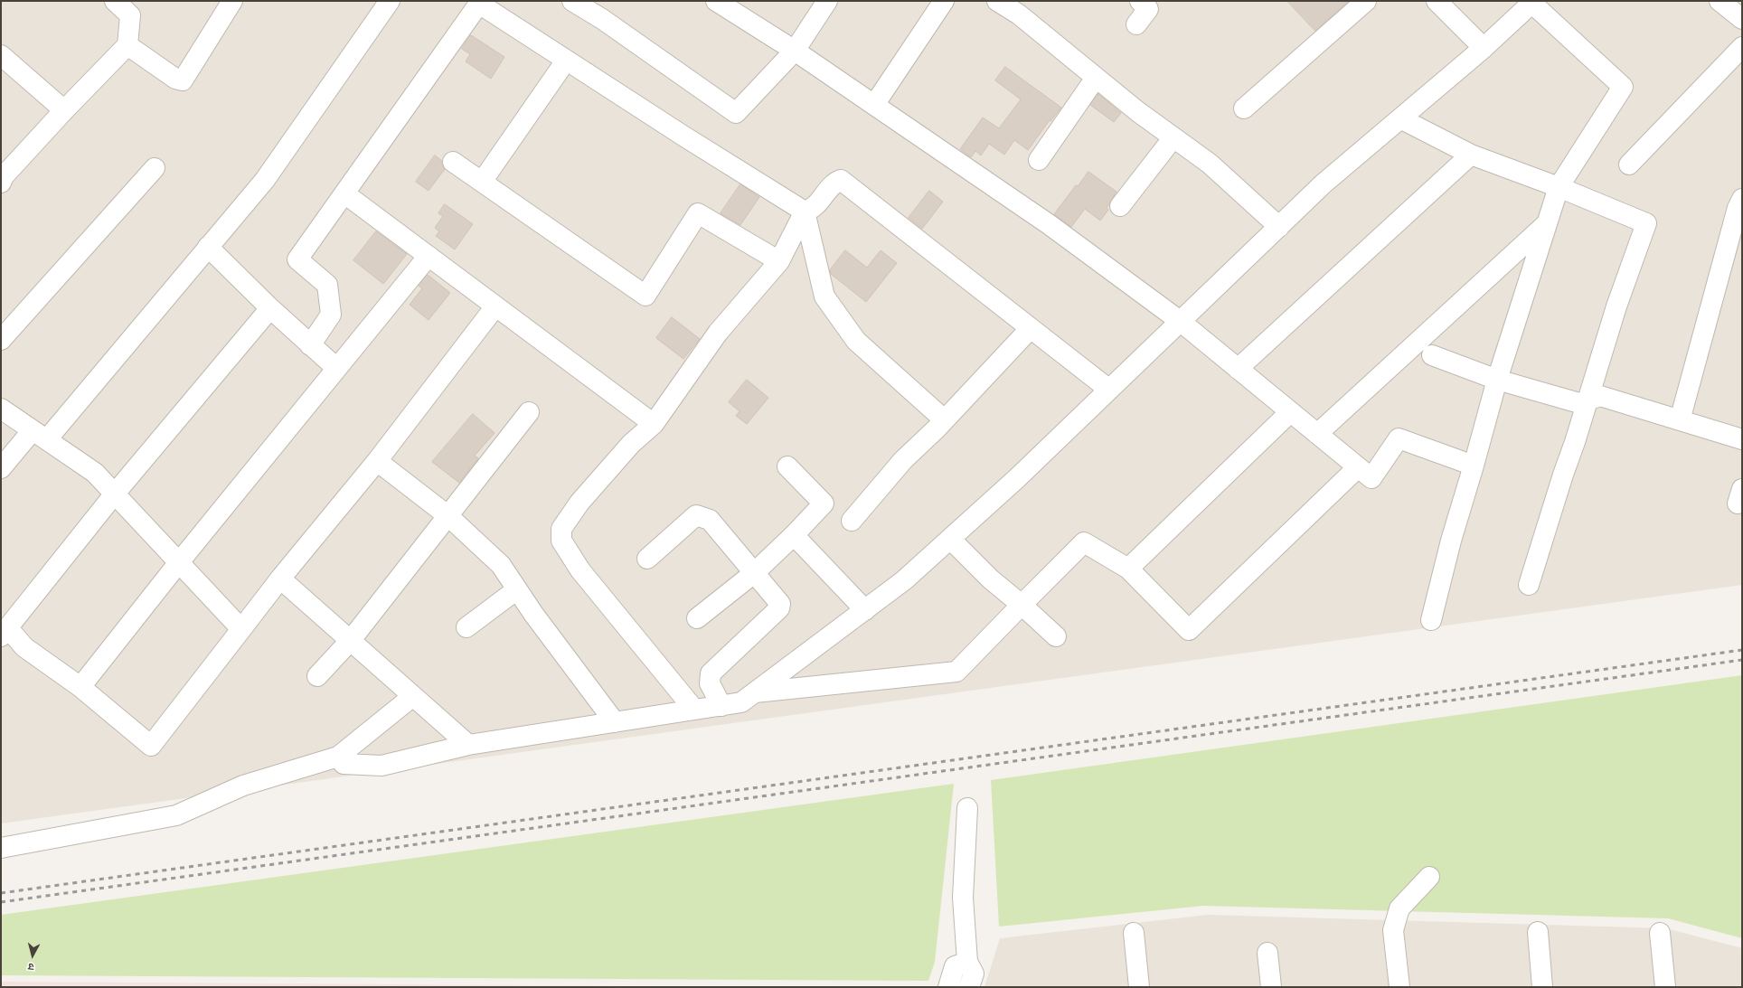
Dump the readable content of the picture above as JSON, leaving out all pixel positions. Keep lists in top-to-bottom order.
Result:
{
  "north": "bottom"
}
